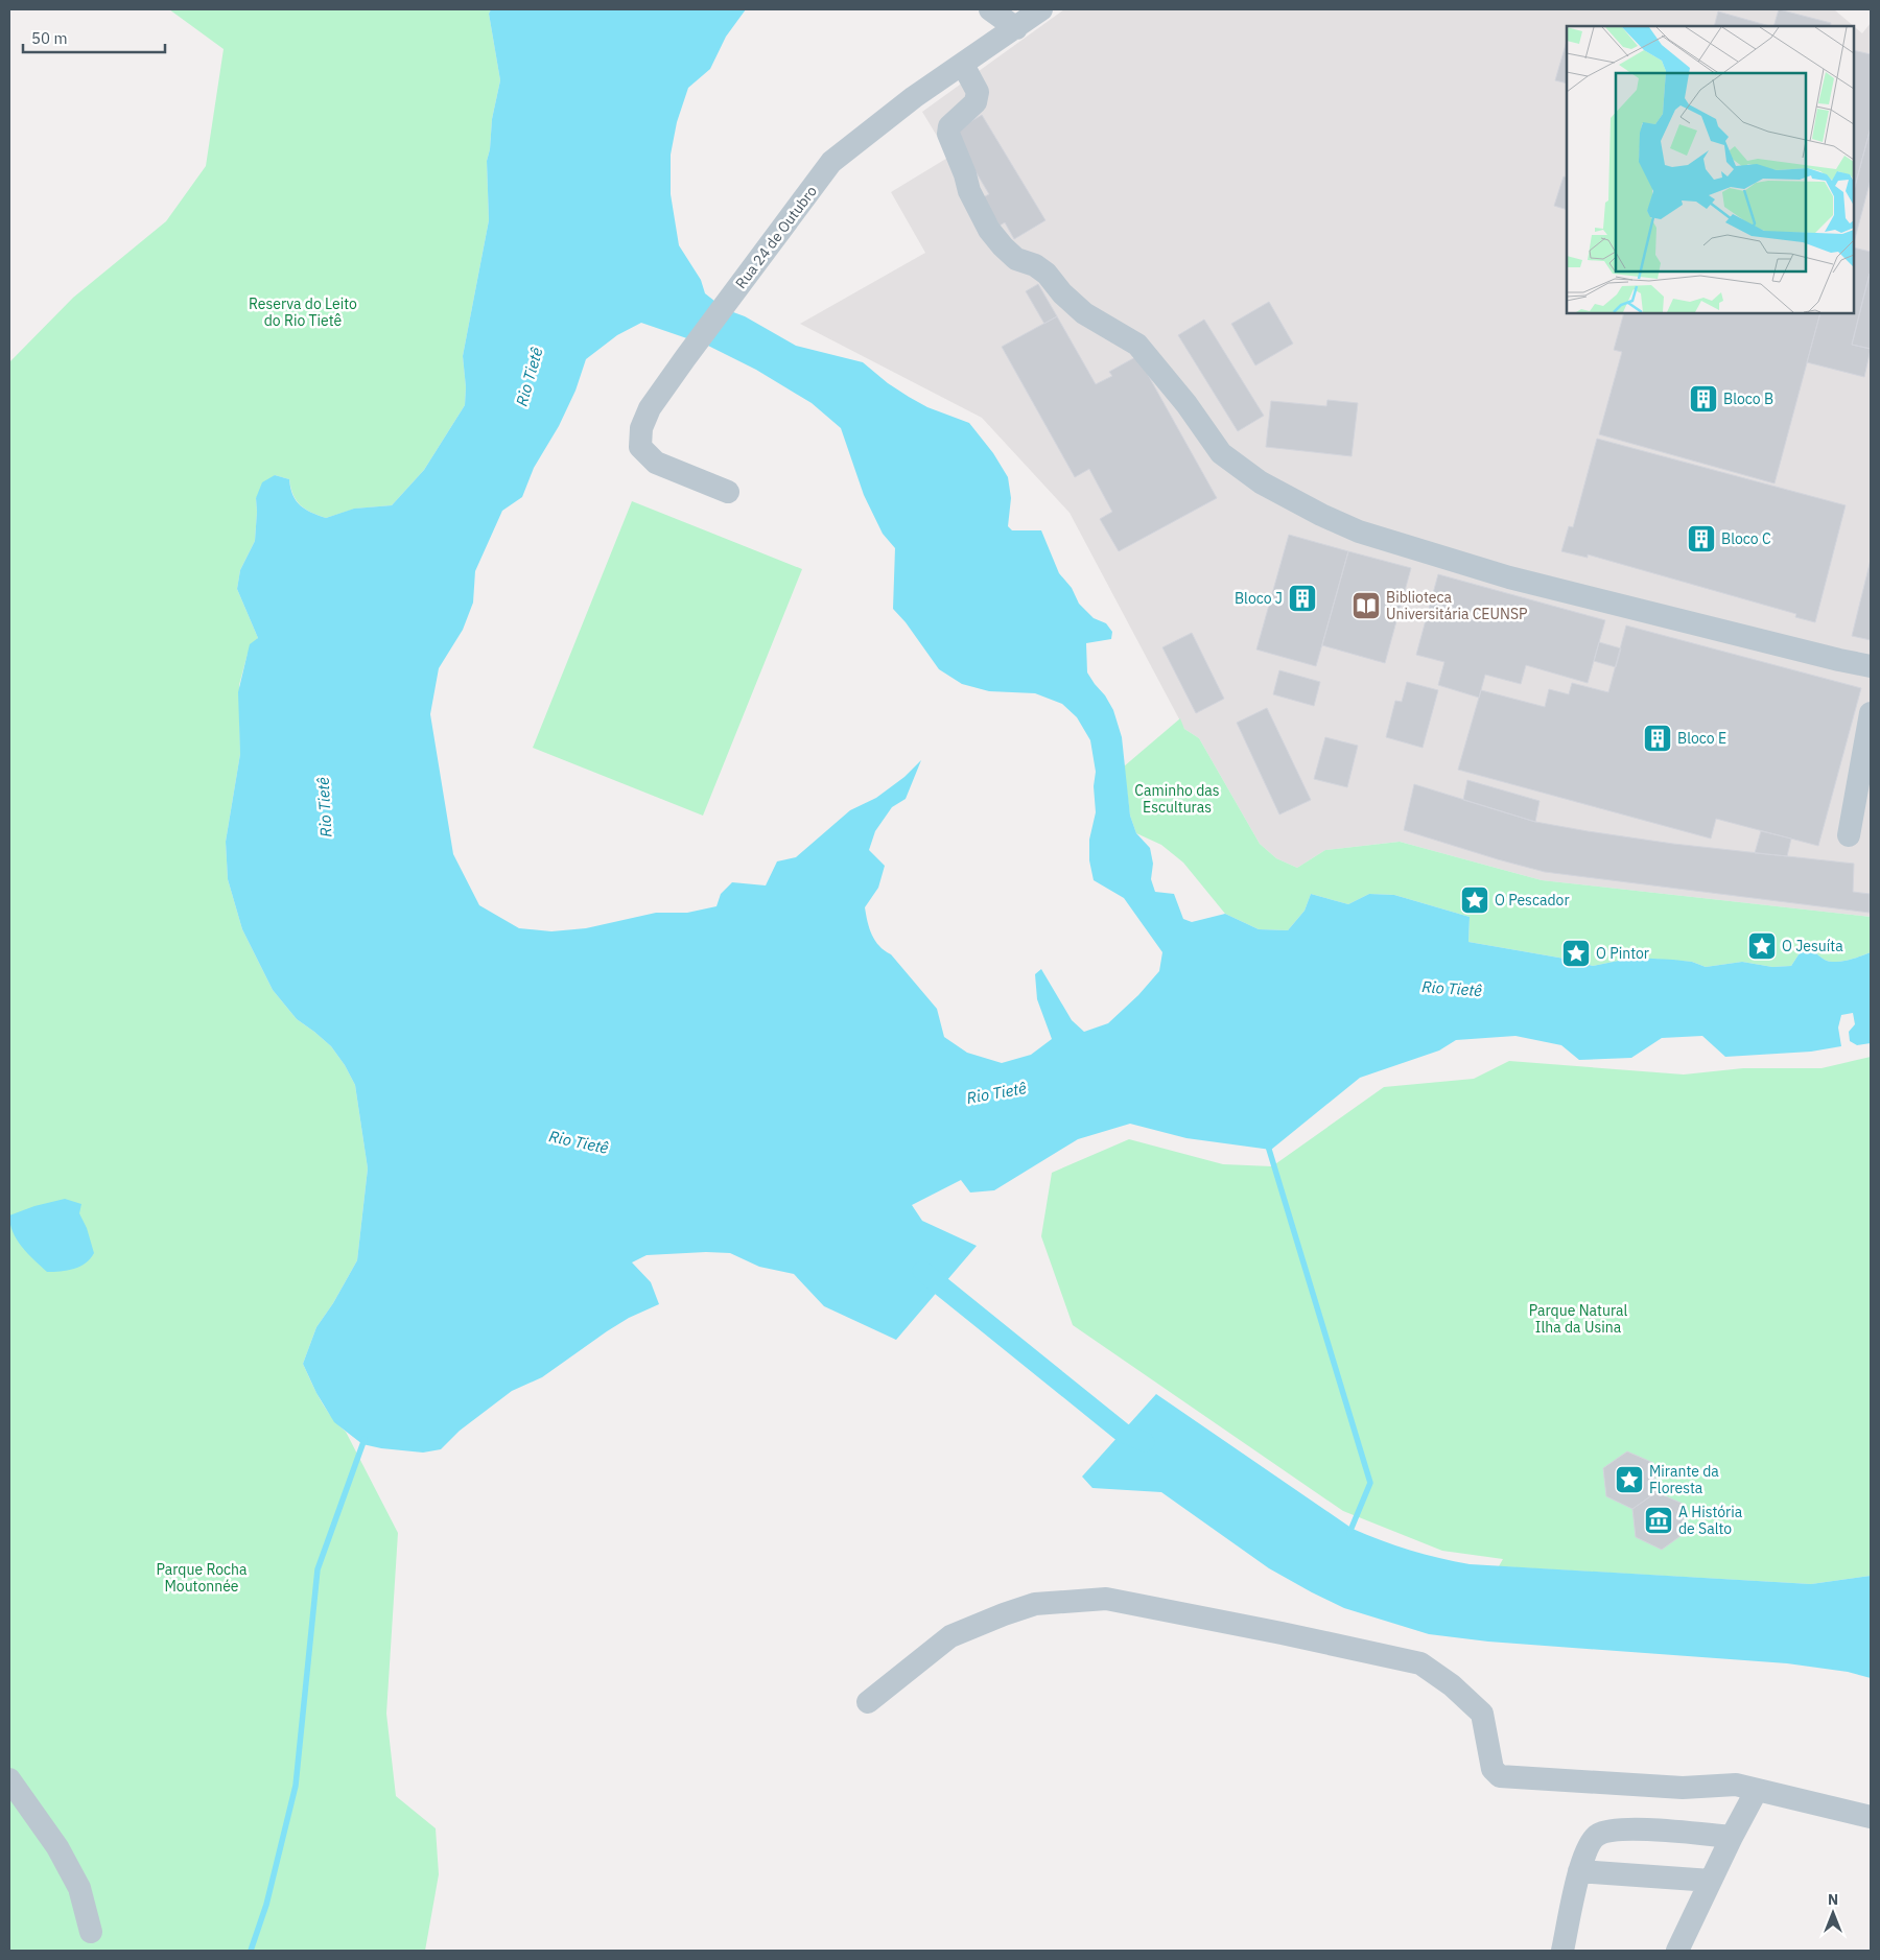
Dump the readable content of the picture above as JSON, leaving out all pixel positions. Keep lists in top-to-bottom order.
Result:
{
  "streets": {
    "street": ["Rua 24 de Outubro"]
  },
  "water": ["Rio Tietê"],
  "parks": [
    "Reserva do Leito do Rio Tietê",
    "Caminho das Esculturas",
    "Parque Natural Ilha da Usina",
    "Parque Rocha Moutonnée"
  ],
  "places": {
    "building": [
      "Bloco B",
      "Bloco C",
      "Bloco J",
      "Bloco E"
    ],
    "library": ["Biblioteca Universitária CEUNSP"],
    "place": [
      "O Pescador",
      "O Jesuíta",
      "O Pintor",
      "Mirante da Floresta"
    ],
    "museum": ["A História de Salto"]
  },
  "scale_bar": "50 m",
  "north": "top"
}
